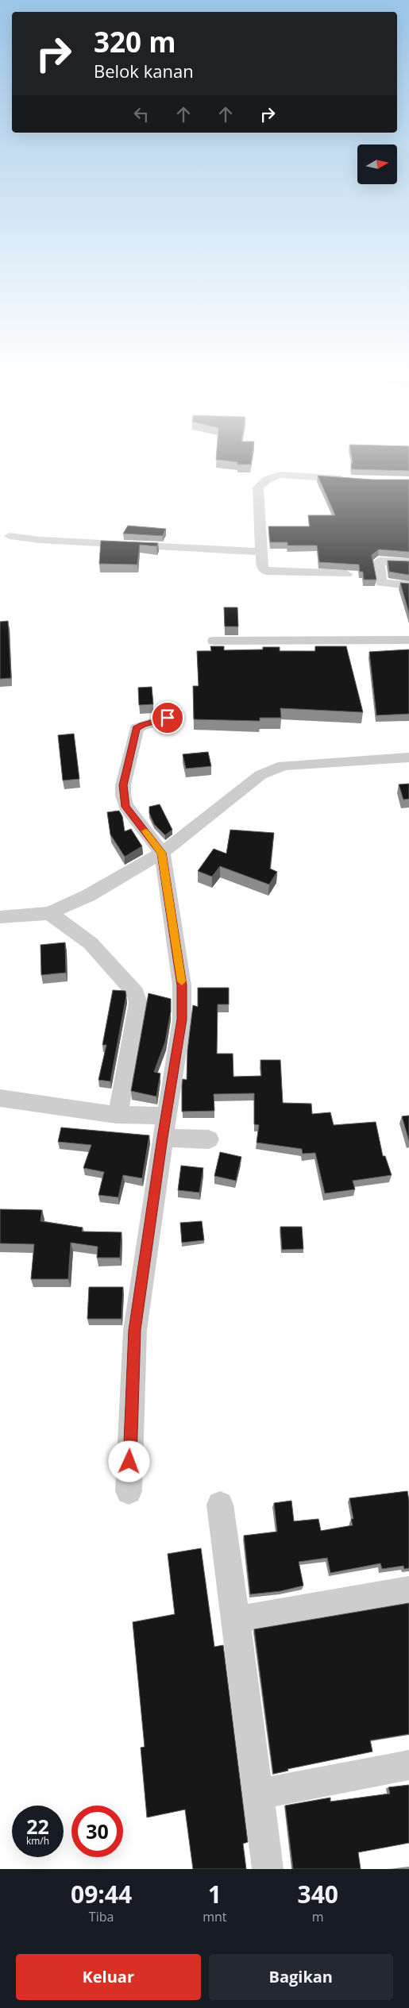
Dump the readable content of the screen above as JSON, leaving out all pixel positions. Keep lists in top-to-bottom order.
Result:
{
  "north": "right",
  "page": {
    "turn": ["320 m", "Belok kanan"],
    "speed": "22 km/h",
    "limit": "30",
    "eta": [
      "09:44",
      "Tiba",
      "1",
      "mnt",
      "340",
      "m"
    ],
    "buttons": ["Keluar", "Bagikan"]
  }
}
